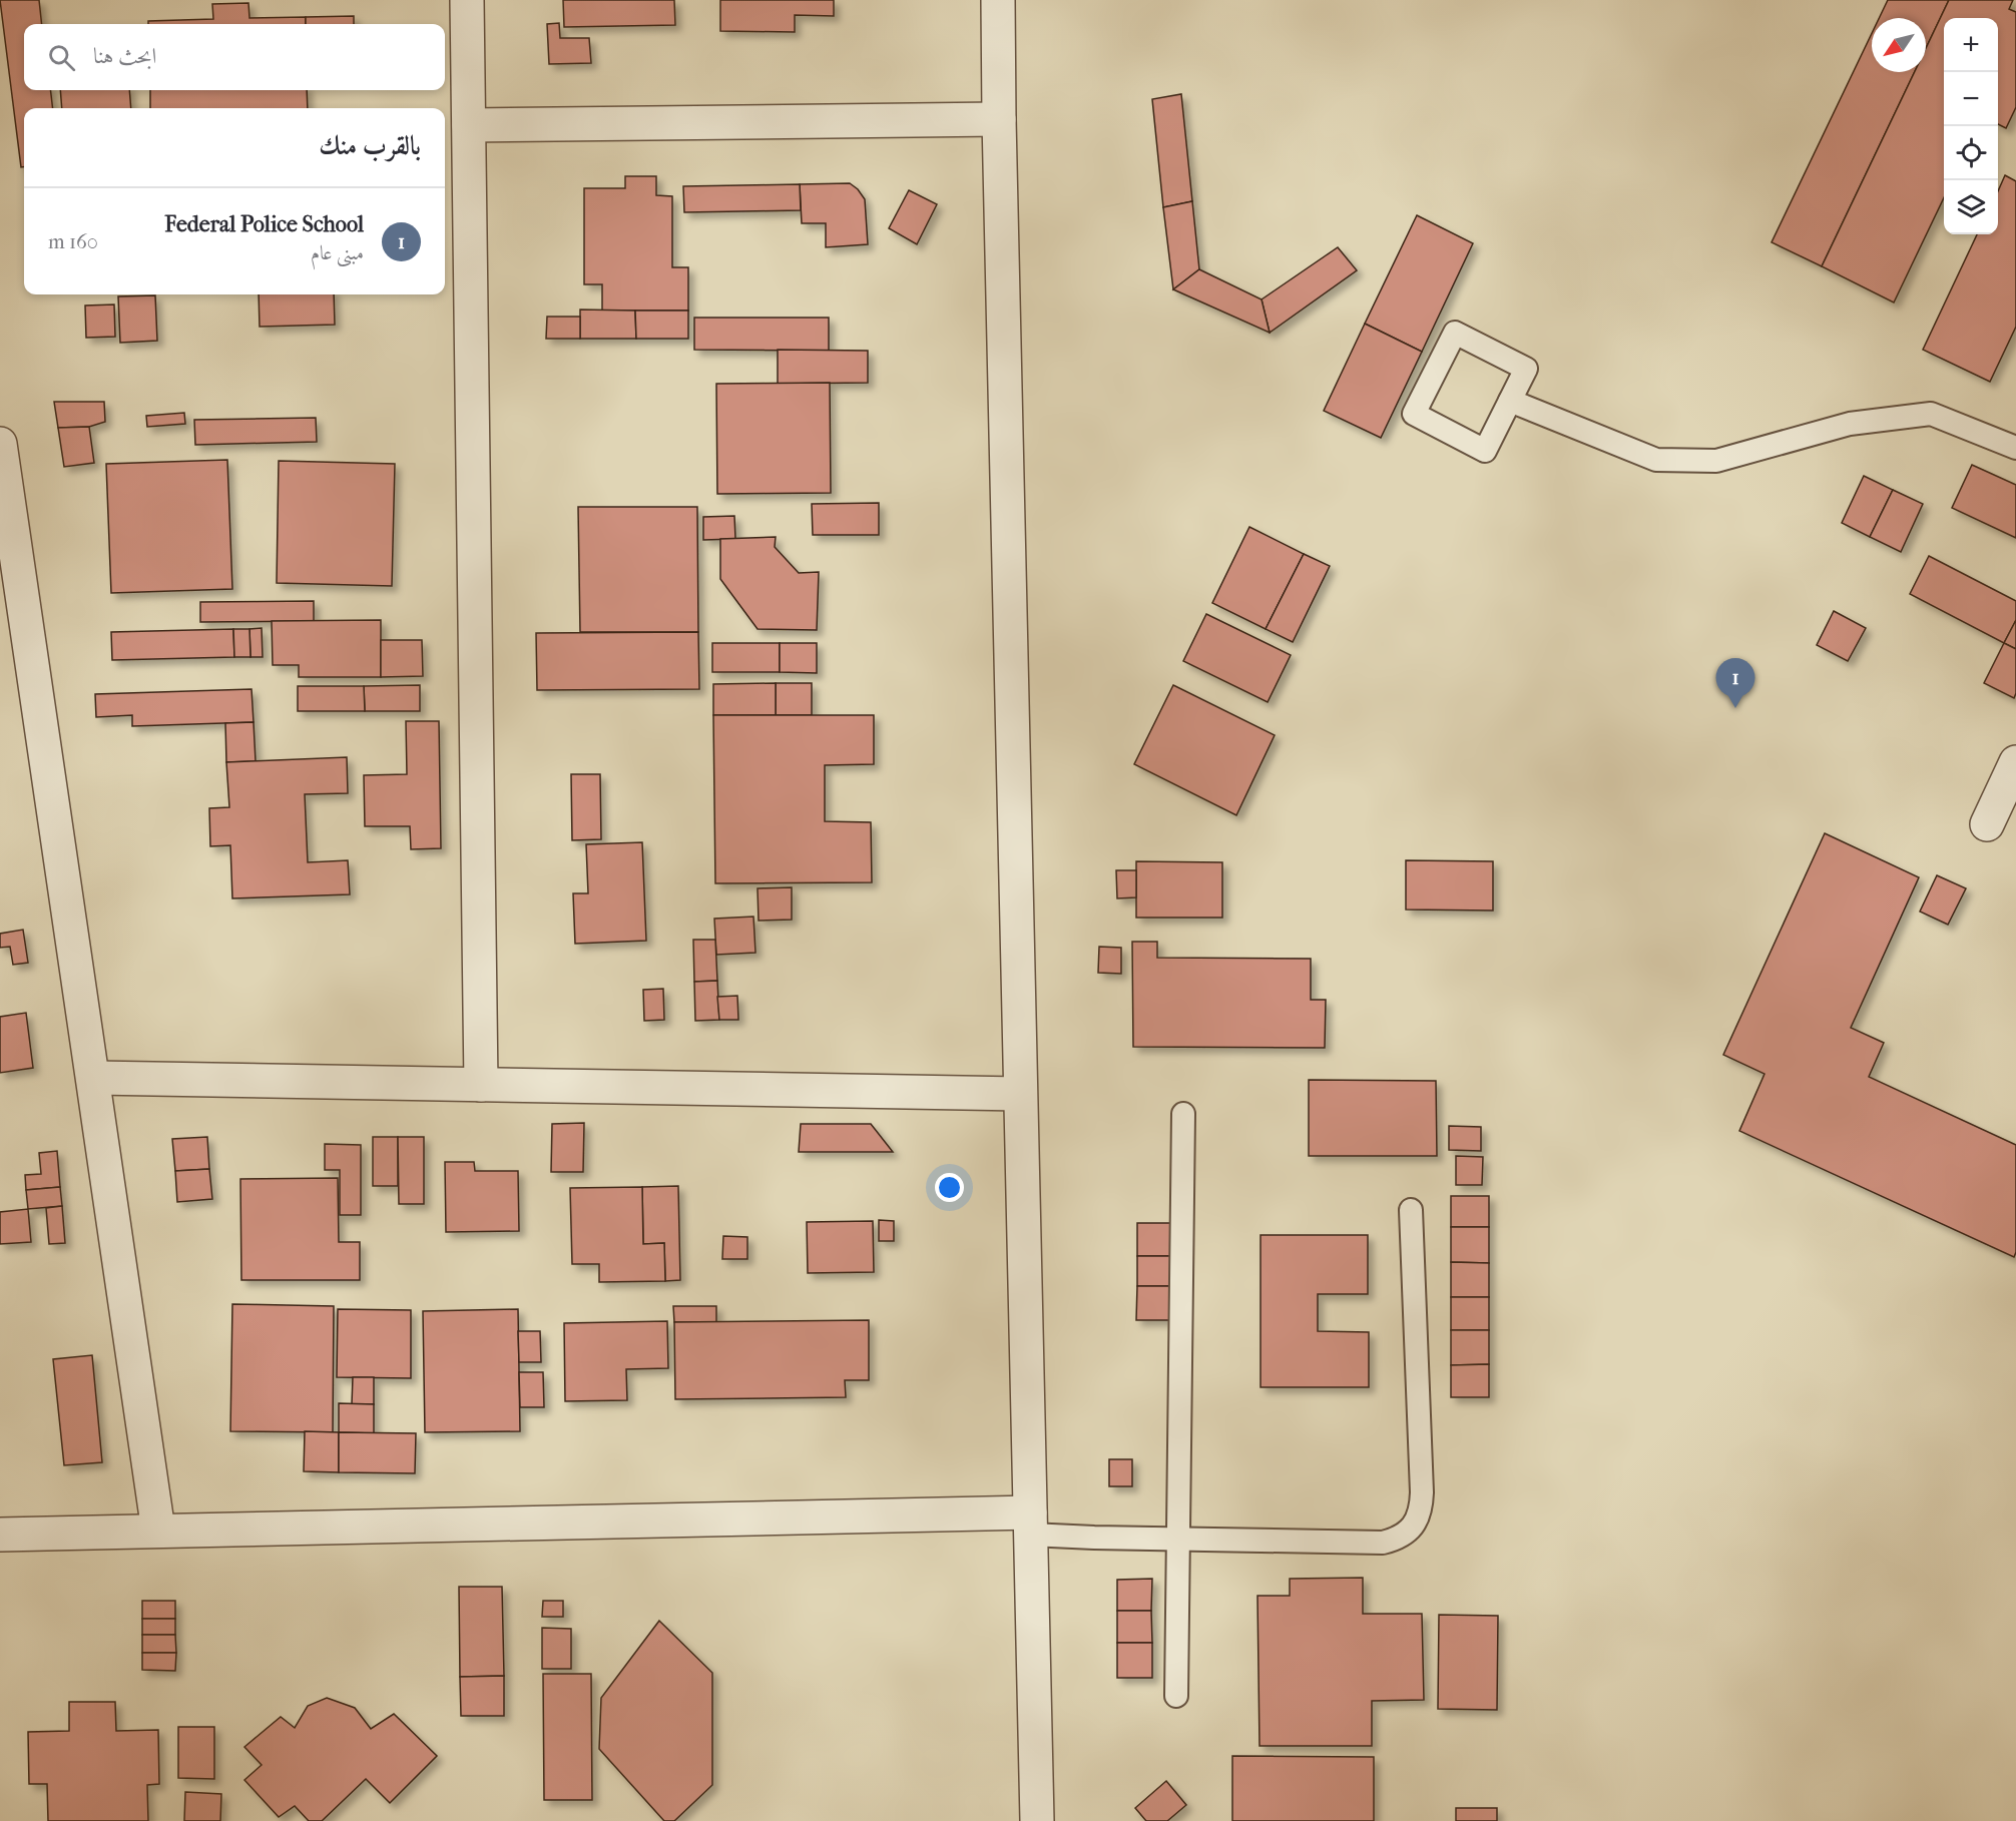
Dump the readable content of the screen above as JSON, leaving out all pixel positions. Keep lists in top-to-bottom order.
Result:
{
  "north": "bottom left",
  "page": {
    "map_buttons": ["+", "−"],
    "search": "ابحث هنا",
    "heading": "بالقرب منك",
    "list": [
      {
        "mark": "1",
        "name": "Federal Police School",
        "note": "مبنى عام",
        "value": "160 m"
      }
    ],
    "pins": "1"
  }
}
